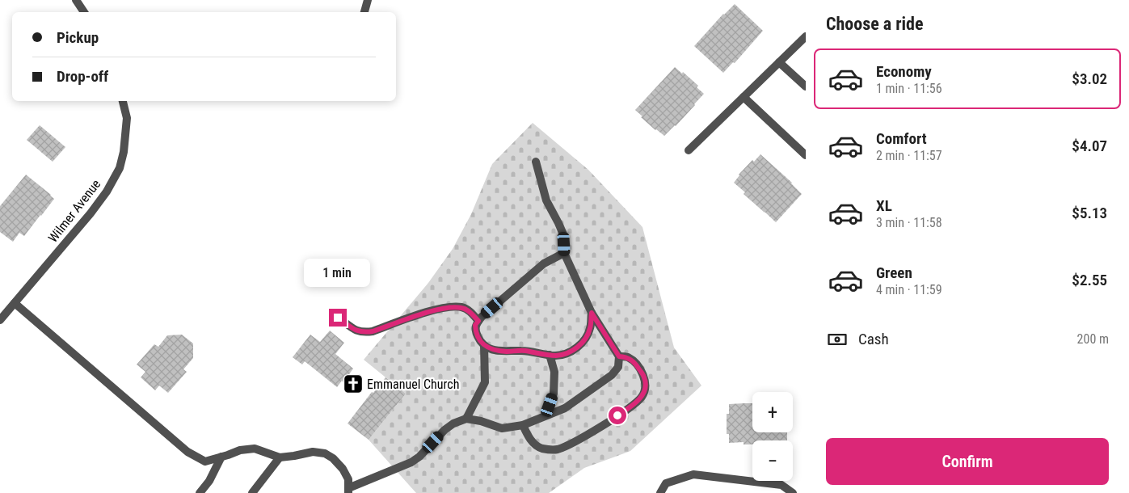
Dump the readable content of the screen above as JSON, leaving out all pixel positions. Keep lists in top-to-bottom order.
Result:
{
  "streets": {
    "street": ["Wilmer Avenue"]
  },
  "places": {
    "church": ["Emmanuel Church"]
  },
  "page": {
    "heading": "Choose a ride",
    "banner": ["Pickup", "Drop-off"],
    "list": [
      {
        "name": "Economy",
        "note": "1 min · 11:56",
        "value": "$3.02"
      },
      {
        "name": "Comfort",
        "note": "2 min · 11:57",
        "value": "$4.07"
      },
      {
        "name": "XL",
        "note": "3 min · 11:58",
        "value": "$5.13"
      },
      {
        "name": "Green",
        "note": "4 min · 11:59",
        "value": "$2.55"
      }
    ],
    "bubble": "1 min",
    "pay": ["Cash", "200 m"],
    "map_buttons": ["+", "−"],
    "buttons": "Confirm"
  }
}
